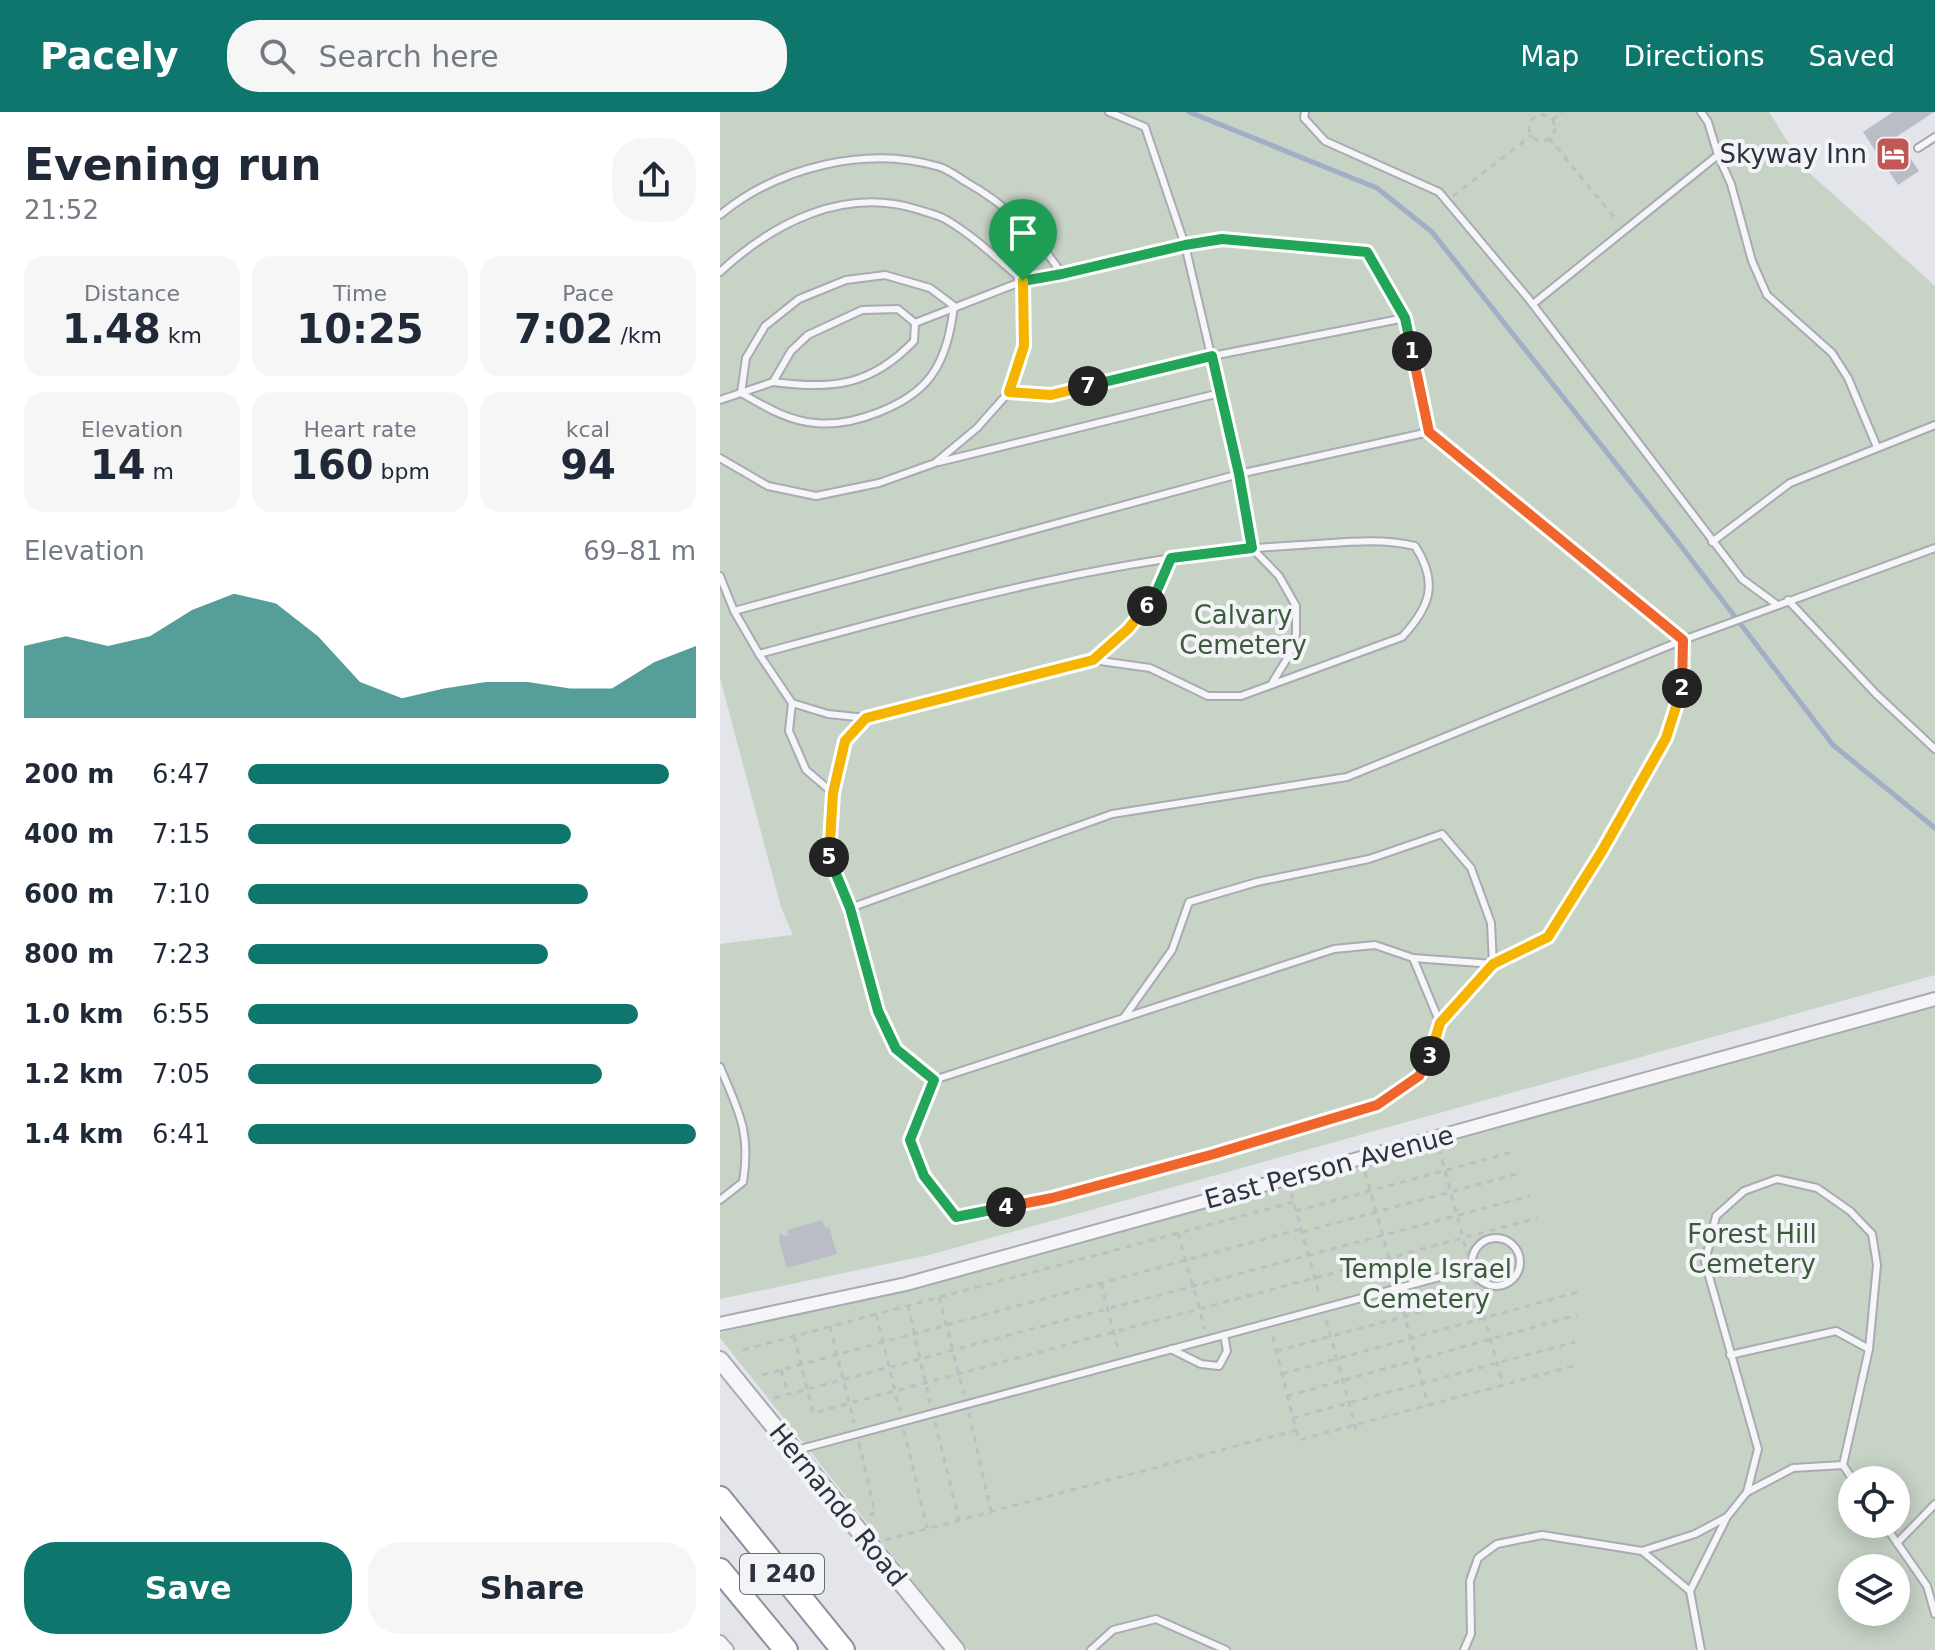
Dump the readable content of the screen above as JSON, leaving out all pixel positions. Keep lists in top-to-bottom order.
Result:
{
  "streets": {
    "highway": ["I 240"],
    "street": ["East Person Avenue", "Hernando Road"]
  },
  "parks": ["Calvary Cemetery", "Forest Hill Cemetery", "Temple Israel Cemetery"],
  "places": {
    "hotel": ["Skyway Inn"]
  },
  "page": {
    "header": "Pacely",
    "search": "Search here",
    "nav": ["Map", "Directions", "Saved"],
    "heading": ["Evening run", "21:52"],
    "stats": [
      ["Distance", "1.48 km"],
      ["Time", "10:25"],
      ["Pace", "7:02 /km"],
      ["Elevation", "14 m"],
      ["Heart rate", "160 bpm"],
      ["kcal", "94"]
    ],
    "pins": [
      "1",
      "7",
      "6",
      "2",
      "5",
      "3",
      "4"
    ],
    "chart": ["Elevation", "69–81 m"],
    "list": [
      {
        "name": "200 m",
        "note": "6:47"
      },
      {
        "name": "400 m",
        "note": "7:15"
      },
      {
        "name": "600 m",
        "note": "7:10"
      },
      {
        "name": "800 m",
        "note": "7:23"
      },
      {
        "name": "1.0 km",
        "note": "6:55"
      },
      {
        "name": "1.2 km",
        "note": "7:05"
      },
      {
        "name": "1.4 km",
        "note": "6:41"
      }
    ],
    "buttons": ["Save", "Share"]
  }
}
